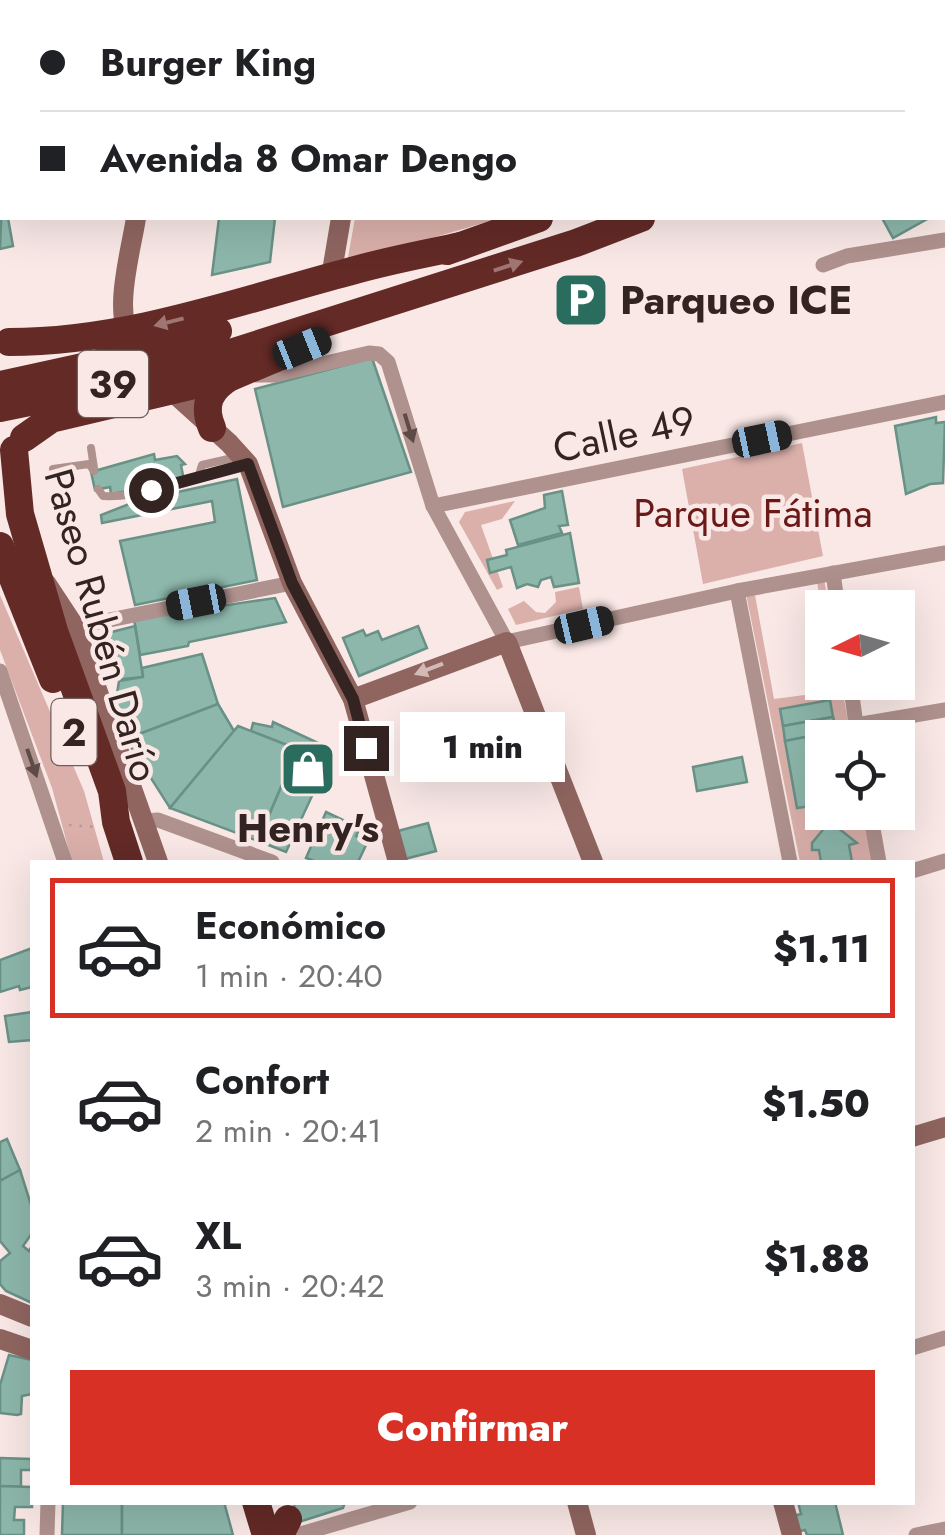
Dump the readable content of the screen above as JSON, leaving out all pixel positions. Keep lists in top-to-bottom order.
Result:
{
  "streets": {
    "highway": ["39", "Paseo Rubén Darío", "2"],
    "street": ["Calle 49"]
  },
  "crossings": [
    ["Paseo Rubén Darío", "2"]
  ],
  "parks": ["Parque Fátima"],
  "places": {
    "parking": ["Parqueo ICE"],
    "shop": ["Henry's"]
  },
  "north": "left",
  "page": {
    "banner": ["Burger King", "Avenida 8 Omar Dengo"],
    "bubble": "1 min",
    "list": [
      {
        "name": "Económico",
        "note": "1 min · 20:40",
        "value": "$1.11"
      },
      {
        "name": "Confort",
        "note": "2 min · 20:41",
        "value": "$1.50"
      },
      {
        "name": "XL",
        "note": "3 min · 20:42",
        "value": "$1.88"
      }
    ],
    "buttons": "Confirmar"
  }
}
